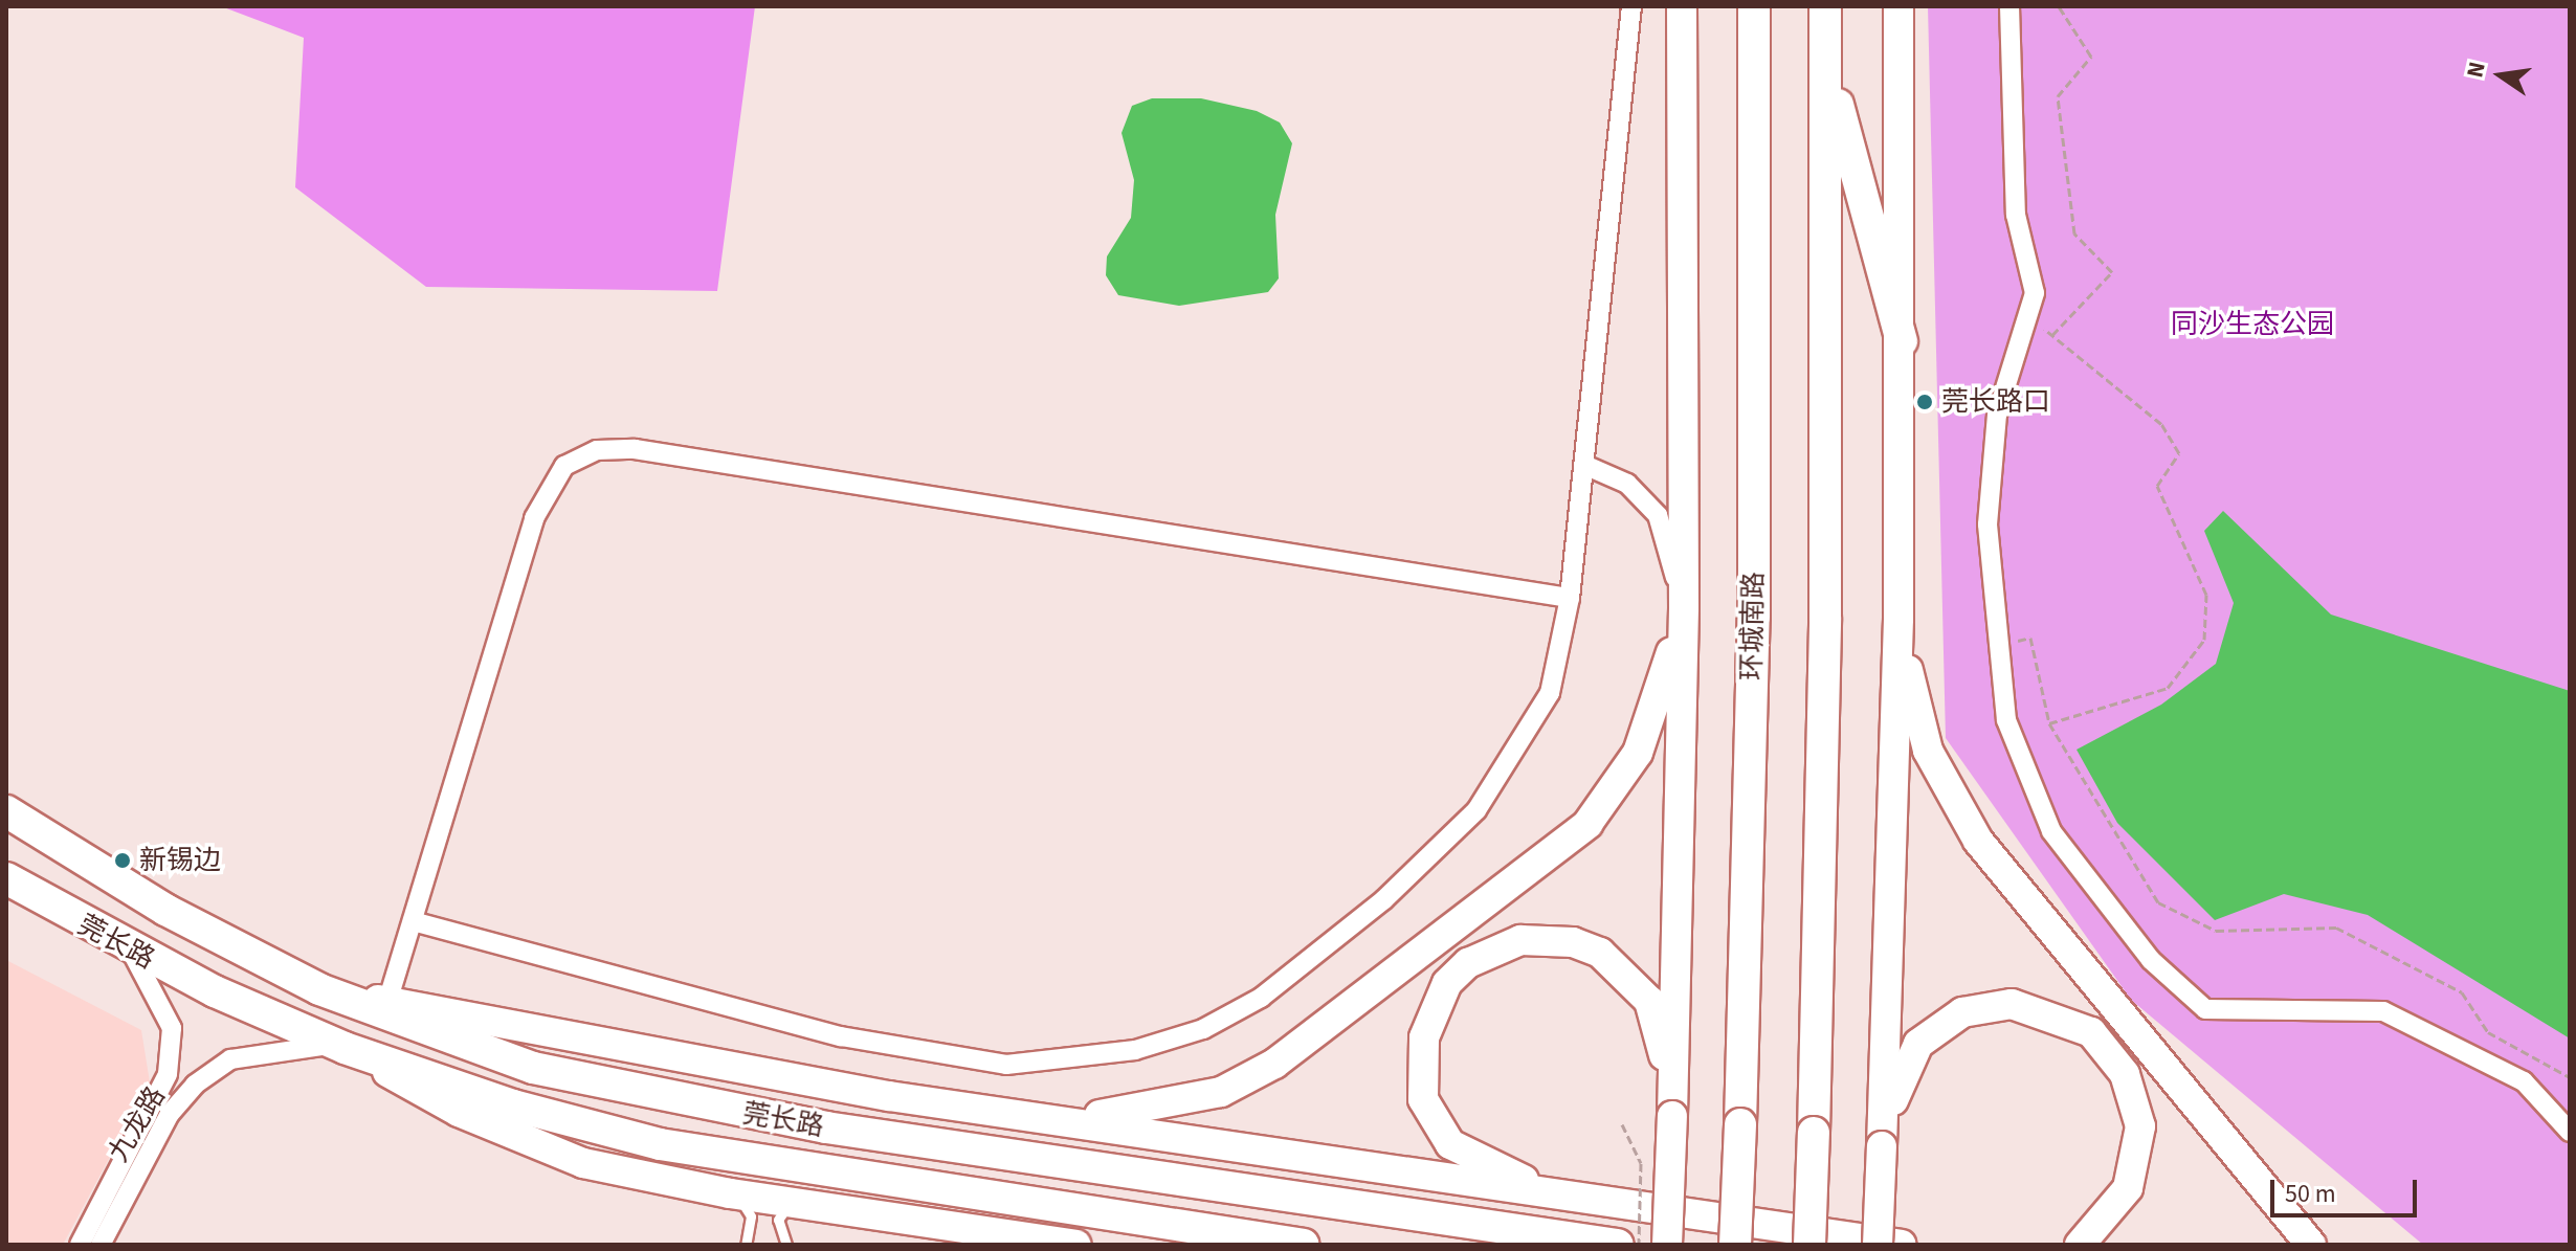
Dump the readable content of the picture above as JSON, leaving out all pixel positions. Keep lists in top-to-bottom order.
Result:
{
  "streets": {
    "highway": ["环城南路", "莞长路"],
    "street": ["九龙路"]
  },
  "crossings": [
    ["莞长路", "九龙路"]
  ],
  "parks": ["同沙生态公园"],
  "places": ["莞长路口", "新锡边"],
  "scale_bar": "50 m",
  "north": "left"
}
